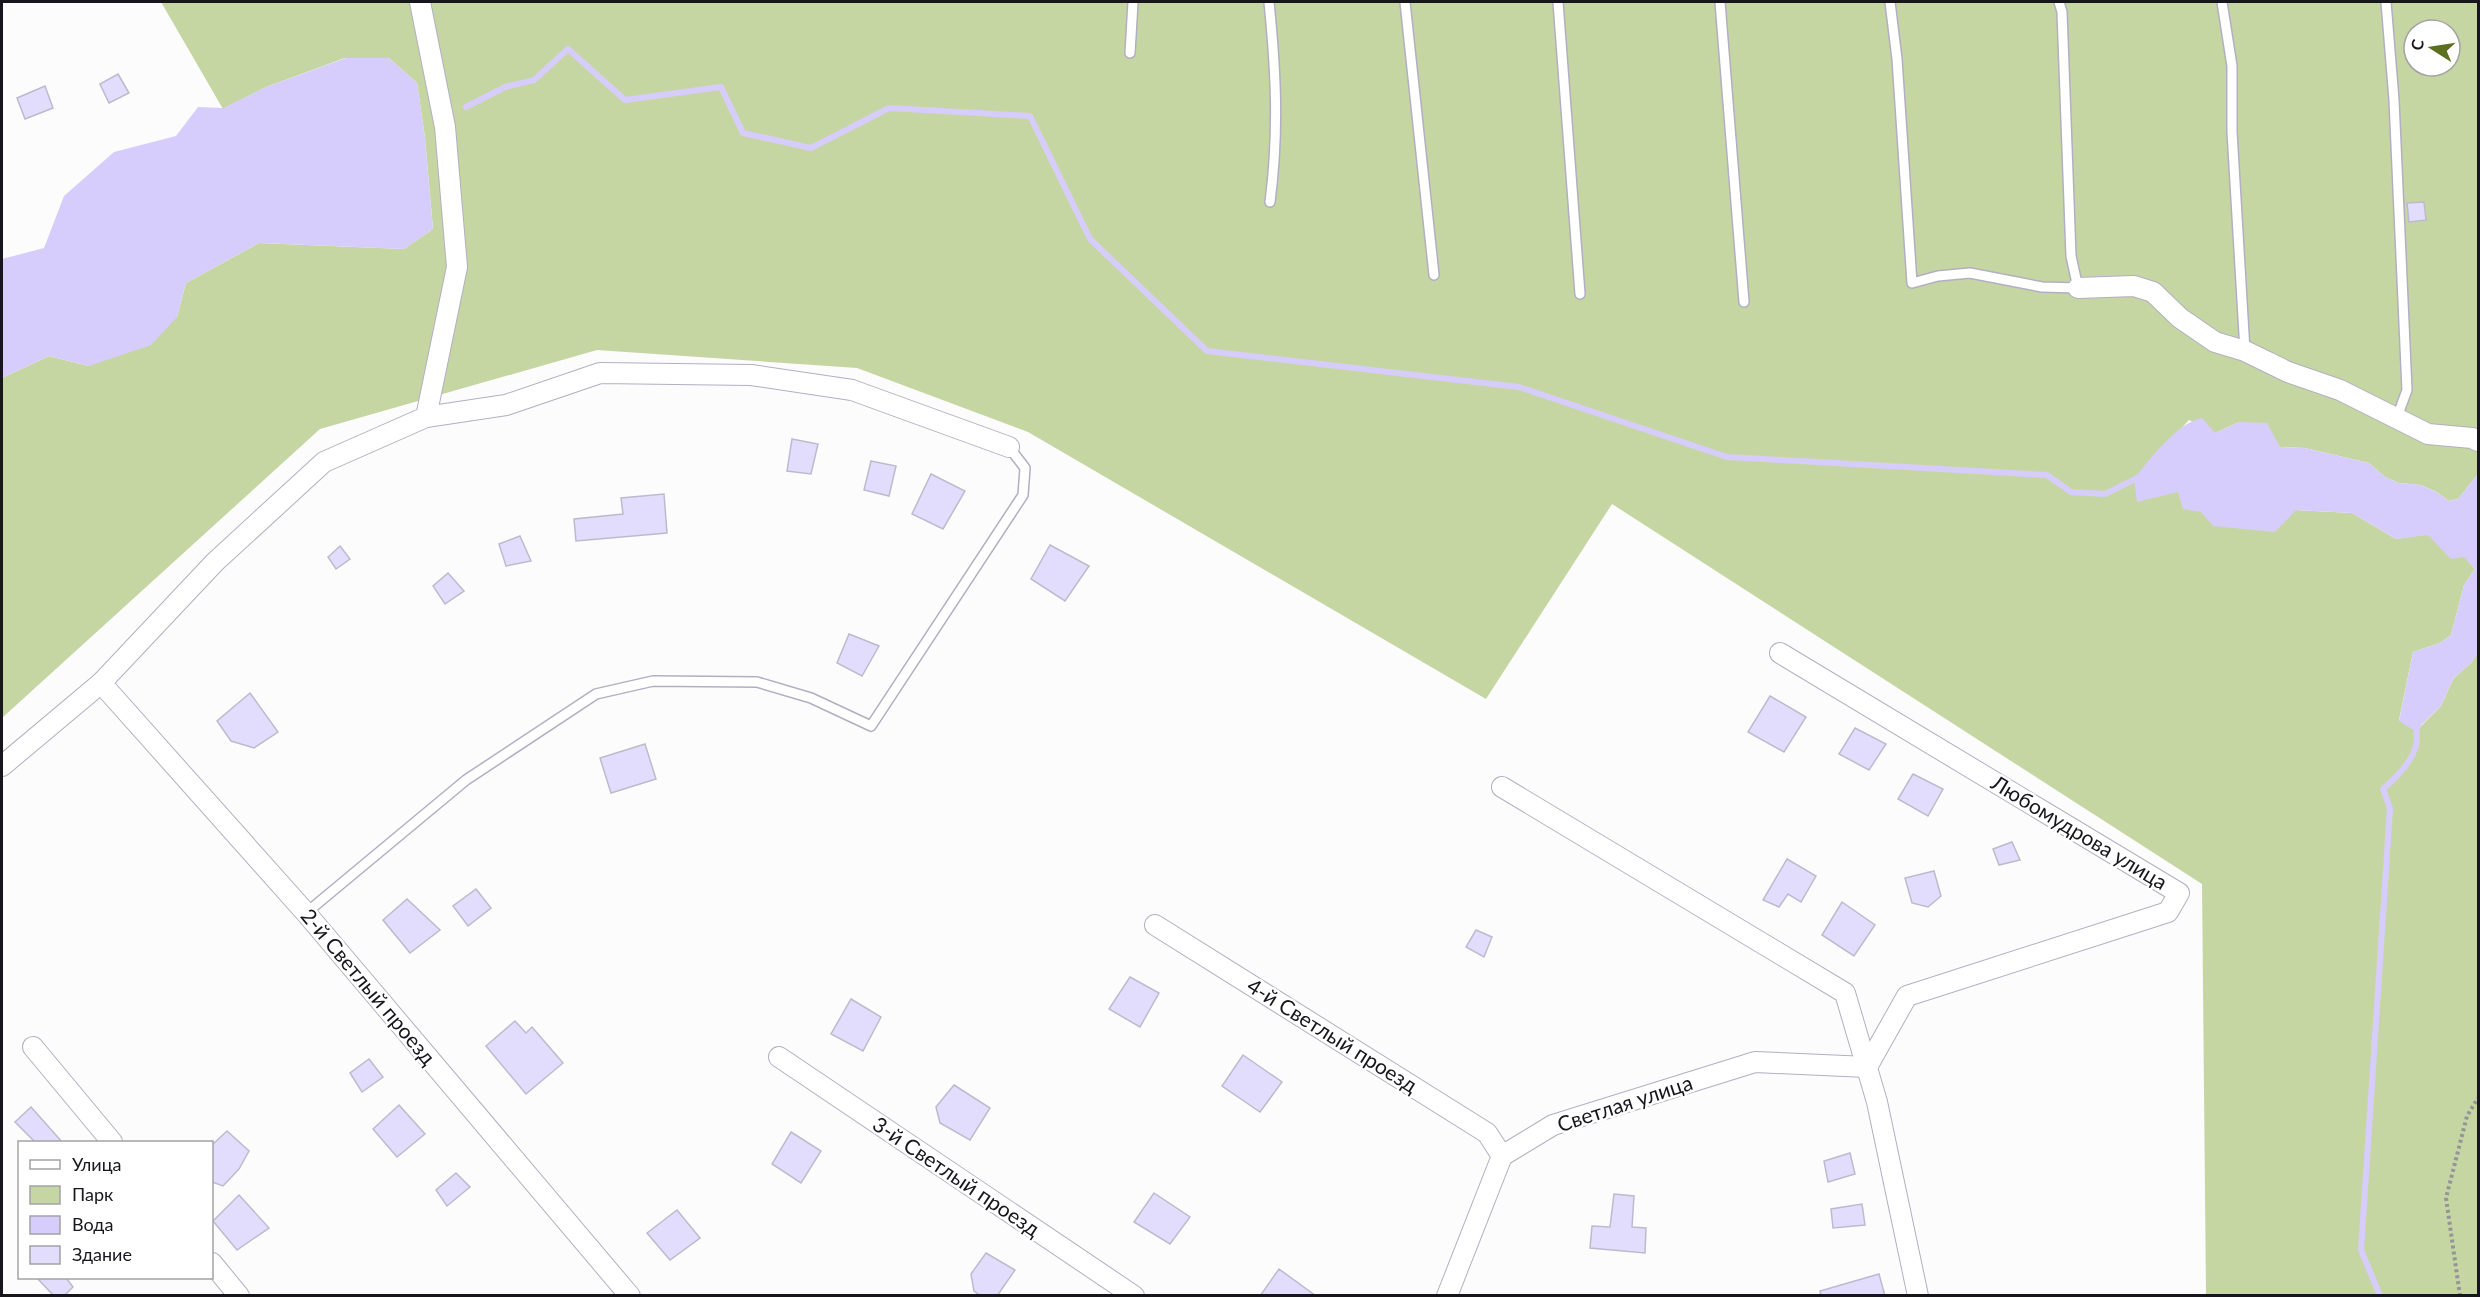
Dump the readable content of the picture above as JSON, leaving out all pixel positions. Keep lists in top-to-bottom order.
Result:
{
  "streets": {
    "street": [
      "Любомудрова улица",
      "2-й Светлый проезд",
      "4-й Светлый проезд",
      "Светлая улица",
      "3-й Светлый проезд"
    ]
  },
  "crossings": [
    ["Любомудрова улица", "Светлая улица"],
    ["4-й Светлый проезд", "Светлая улица"]
  ],
  "legend": [
    "Улица",
    "Парк",
    "Вода",
    "Здание"
  ],
  "north": "left"
}
